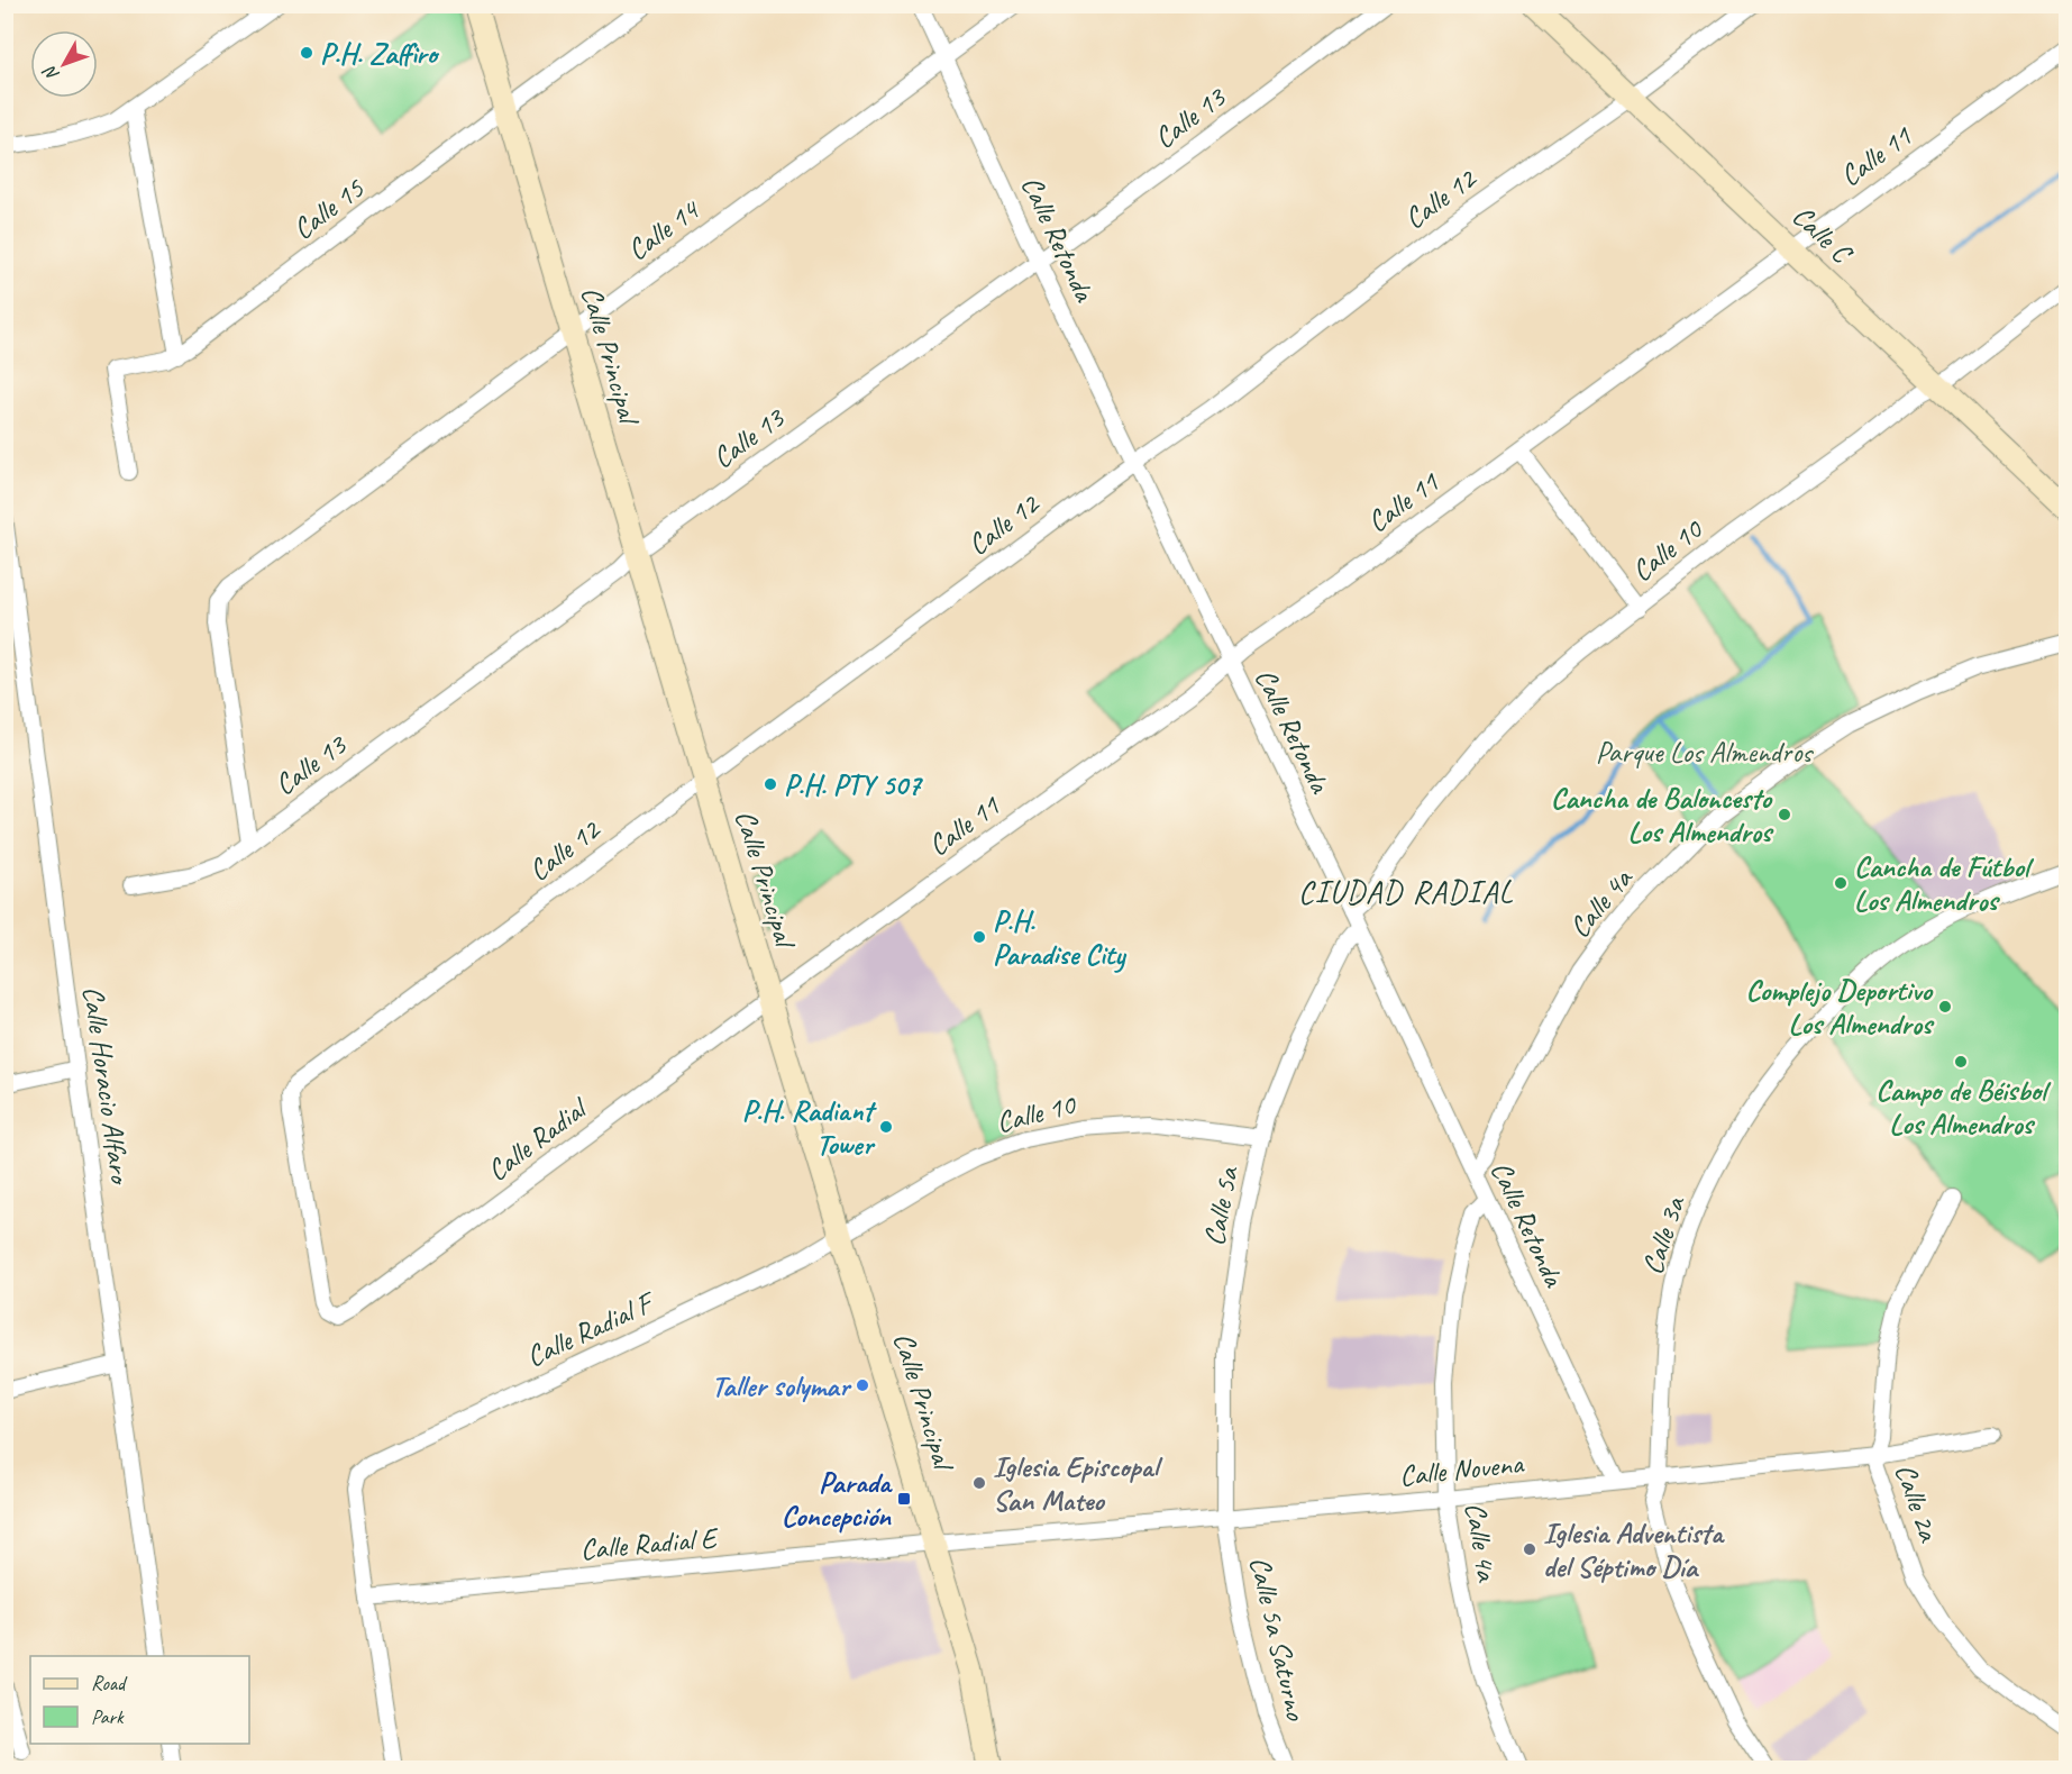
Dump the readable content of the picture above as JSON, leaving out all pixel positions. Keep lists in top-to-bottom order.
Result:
{
  "streets": {
    "street": [
      "Calle 13",
      "Calle 11",
      "Calle 12",
      "Calle 15",
      "Calle 14",
      "Calle C",
      "Calle Retonda",
      "Calle Principal",
      "Calle 10",
      "Calle 4a",
      "Calle Horacio Alfaro",
      "Calle Radial",
      "Calle 5a",
      "Calle 3a",
      "Calle Radial F",
      "Calle Novena",
      "Calle 2a",
      "Calle Radial E",
      "Calle 5a Saturno"
    ]
  },
  "crossings": [
    ["Calle 13", "Calle 14"],
    ["Calle 13", "Calle Retonda"],
    ["Calle 13", "Calle Principal"],
    ["Calle 11", "Calle C"],
    ["Calle 11", "Calle Retonda"],
    ["Calle 11", "Calle Principal"],
    ["Calle 11", "Calle Radial"],
    ["Calle 12", "Calle C"],
    ["Calle 12", "Calle Retonda"],
    ["Calle 12", "Calle Principal"],
    ["Calle 12", "Calle Radial"],
    ["Calle 15", "Calle Principal"],
    ["Calle 14", "Calle Retonda"],
    ["Calle 14", "Calle Principal"],
    ["Calle C", "Calle 10"],
    ["Calle Retonda", "Calle 10"],
    ["Calle Retonda", "Calle 4a"],
    ["Calle Retonda", "Calle 5a"],
    ["Calle Retonda", "Calle Novena"],
    ["Calle Principal", "Calle 10"],
    ["Calle Principal", "Calle Radial"],
    ["Calle Principal", "Calle Radial F"],
    ["Calle Principal", "Calle Novena"],
    ["Calle Principal", "Calle Radial E"],
    ["Calle 10", "Calle 5a"],
    ["Calle 10", "Calle Radial F"],
    ["Calle 4a", "Calle Novena"],
    ["Calle 5a", "Calle Novena"],
    ["Calle 5a", "Calle 5a Saturno"],
    ["Calle 3a", "Calle Novena"],
    ["Calle Radial F", "Calle Radial E"],
    ["Calle Novena", "Calle 2a"],
    ["Calle Novena", "Calle Radial E"],
    ["Calle Novena", "Calle 5a Saturno"]
  ],
  "districts": ["CIUDAD RADIAL"],
  "parks": ["Parque Los Almendros"],
  "places": {
    "other": [
      "P.H. Zaffiro",
      "P.H. PTY 507",
      "Cancha de Baloncesto Los Almendros",
      "Cancha de Fútbol Los Almendros",
      "P.H. Paradise City",
      "Complejo Deportivo Los Almendros",
      "Campo de Béisbol Los Almendros",
      "P.H. Radiant Tower",
      "Taller solymar",
      "Iglesia Episcopal San Mateo",
      "Iglesia Adventista del Séptimo Día"
    ],
    "transit": ["Parada Concepción"]
  },
  "legend": ["Road", "Park"],
  "north": "bottom left"
}
